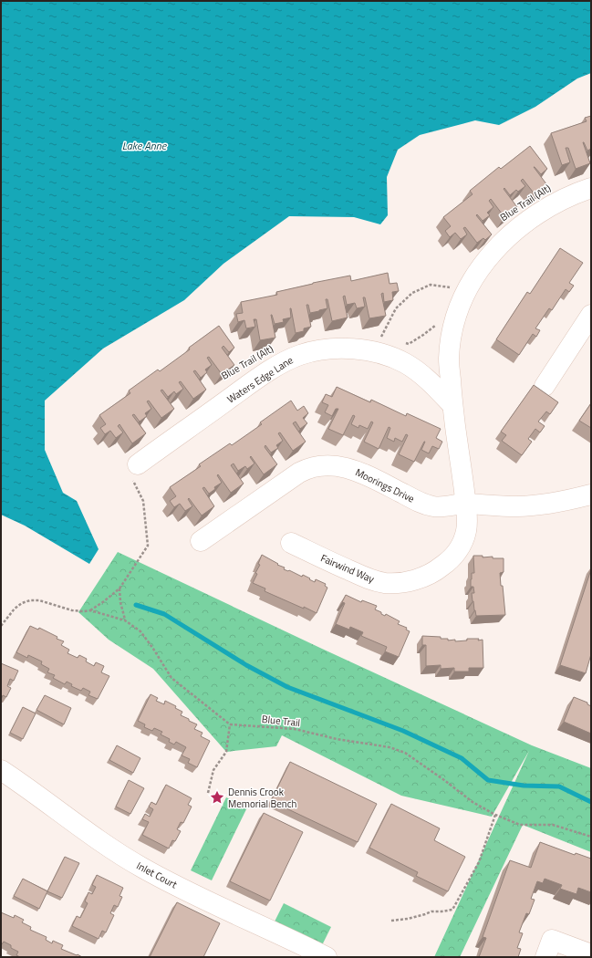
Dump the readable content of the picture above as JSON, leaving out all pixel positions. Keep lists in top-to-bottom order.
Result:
{
  "streets": {
    "street": [
      "Waters Edge Lane",
      "Moorings Drive",
      "Fairwind Way",
      "Inlet Court"
    ],
    "path": ["Blue Trail"]
  },
  "crossings": [
    ["Moorings Drive", "Fairwind Way"]
  ],
  "water": ["Lake Anne"],
  "places": {
    "place": ["Dennis Crook Memorial Bench"]
  }
}
